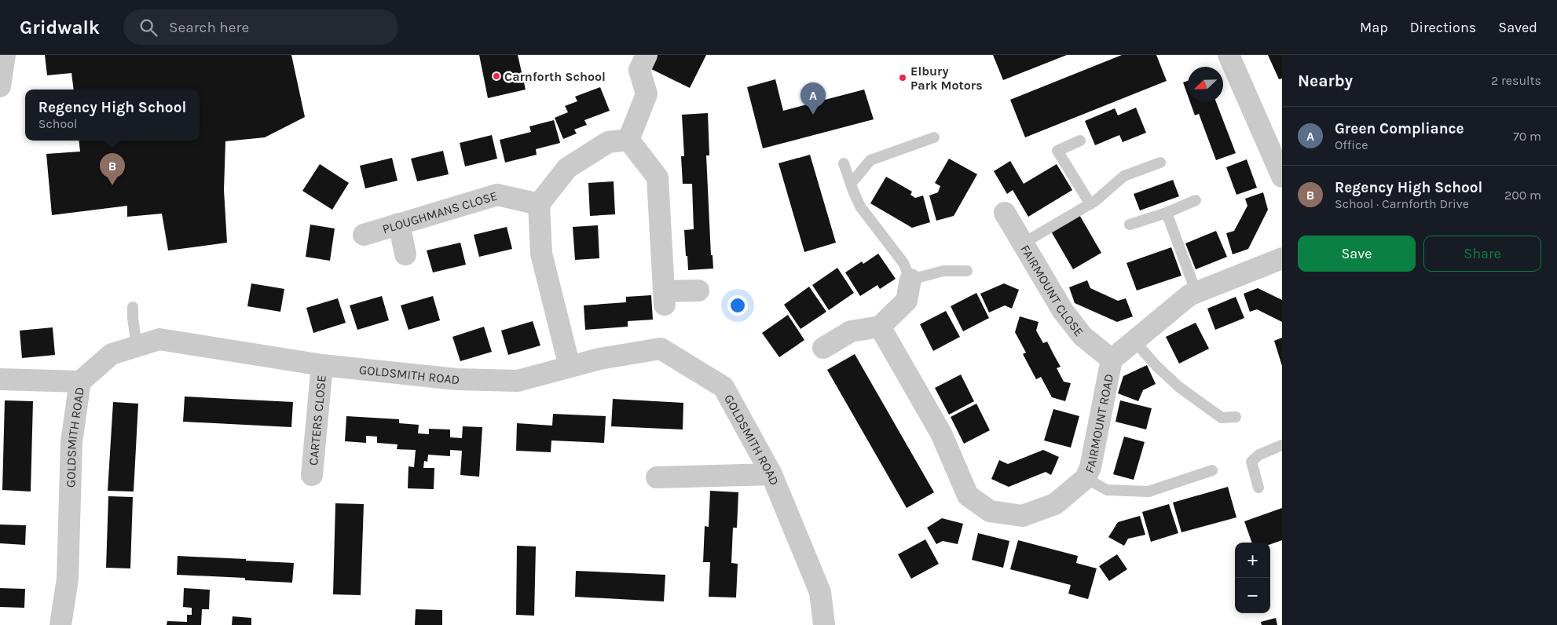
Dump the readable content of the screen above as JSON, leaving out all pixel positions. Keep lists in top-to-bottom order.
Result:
{
  "streets": {
    "street": [
      "PLOUGHMANS CLOSE",
      "FAIRMOUNT CLOSE",
      "GOLDSMITH ROAD",
      "CARTERS CLOSE",
      "FAIRMOUNT ROAD"
    ]
  },
  "crossings": [
    ["FAIRMOUNT CLOSE", "FAIRMOUNT ROAD"],
    ["GOLDSMITH ROAD", "CARTERS CLOSE"]
  ],
  "places": ["Carnforth School", "Elbury Park Motors"],
  "north": "bottom left",
  "page": {
    "header": "Gridwalk",
    "search": "Search here",
    "nav": ["Map", "Directions", "Saved"],
    "heading": ["Nearby", "2 results"],
    "pins": ["A", "B"],
    "popup": ["Regency High School", "School"],
    "list": [
      {
        "mark": "A",
        "name": "Green Compliance",
        "note": "Office",
        "value": "70 m"
      },
      {
        "mark": "B",
        "name": "Regency High School",
        "note": "School · Carnforth Drive",
        "value": "200 m"
      }
    ],
    "buttons": ["Save", "Share"],
    "map_buttons": ["+", "−"]
  }
}
